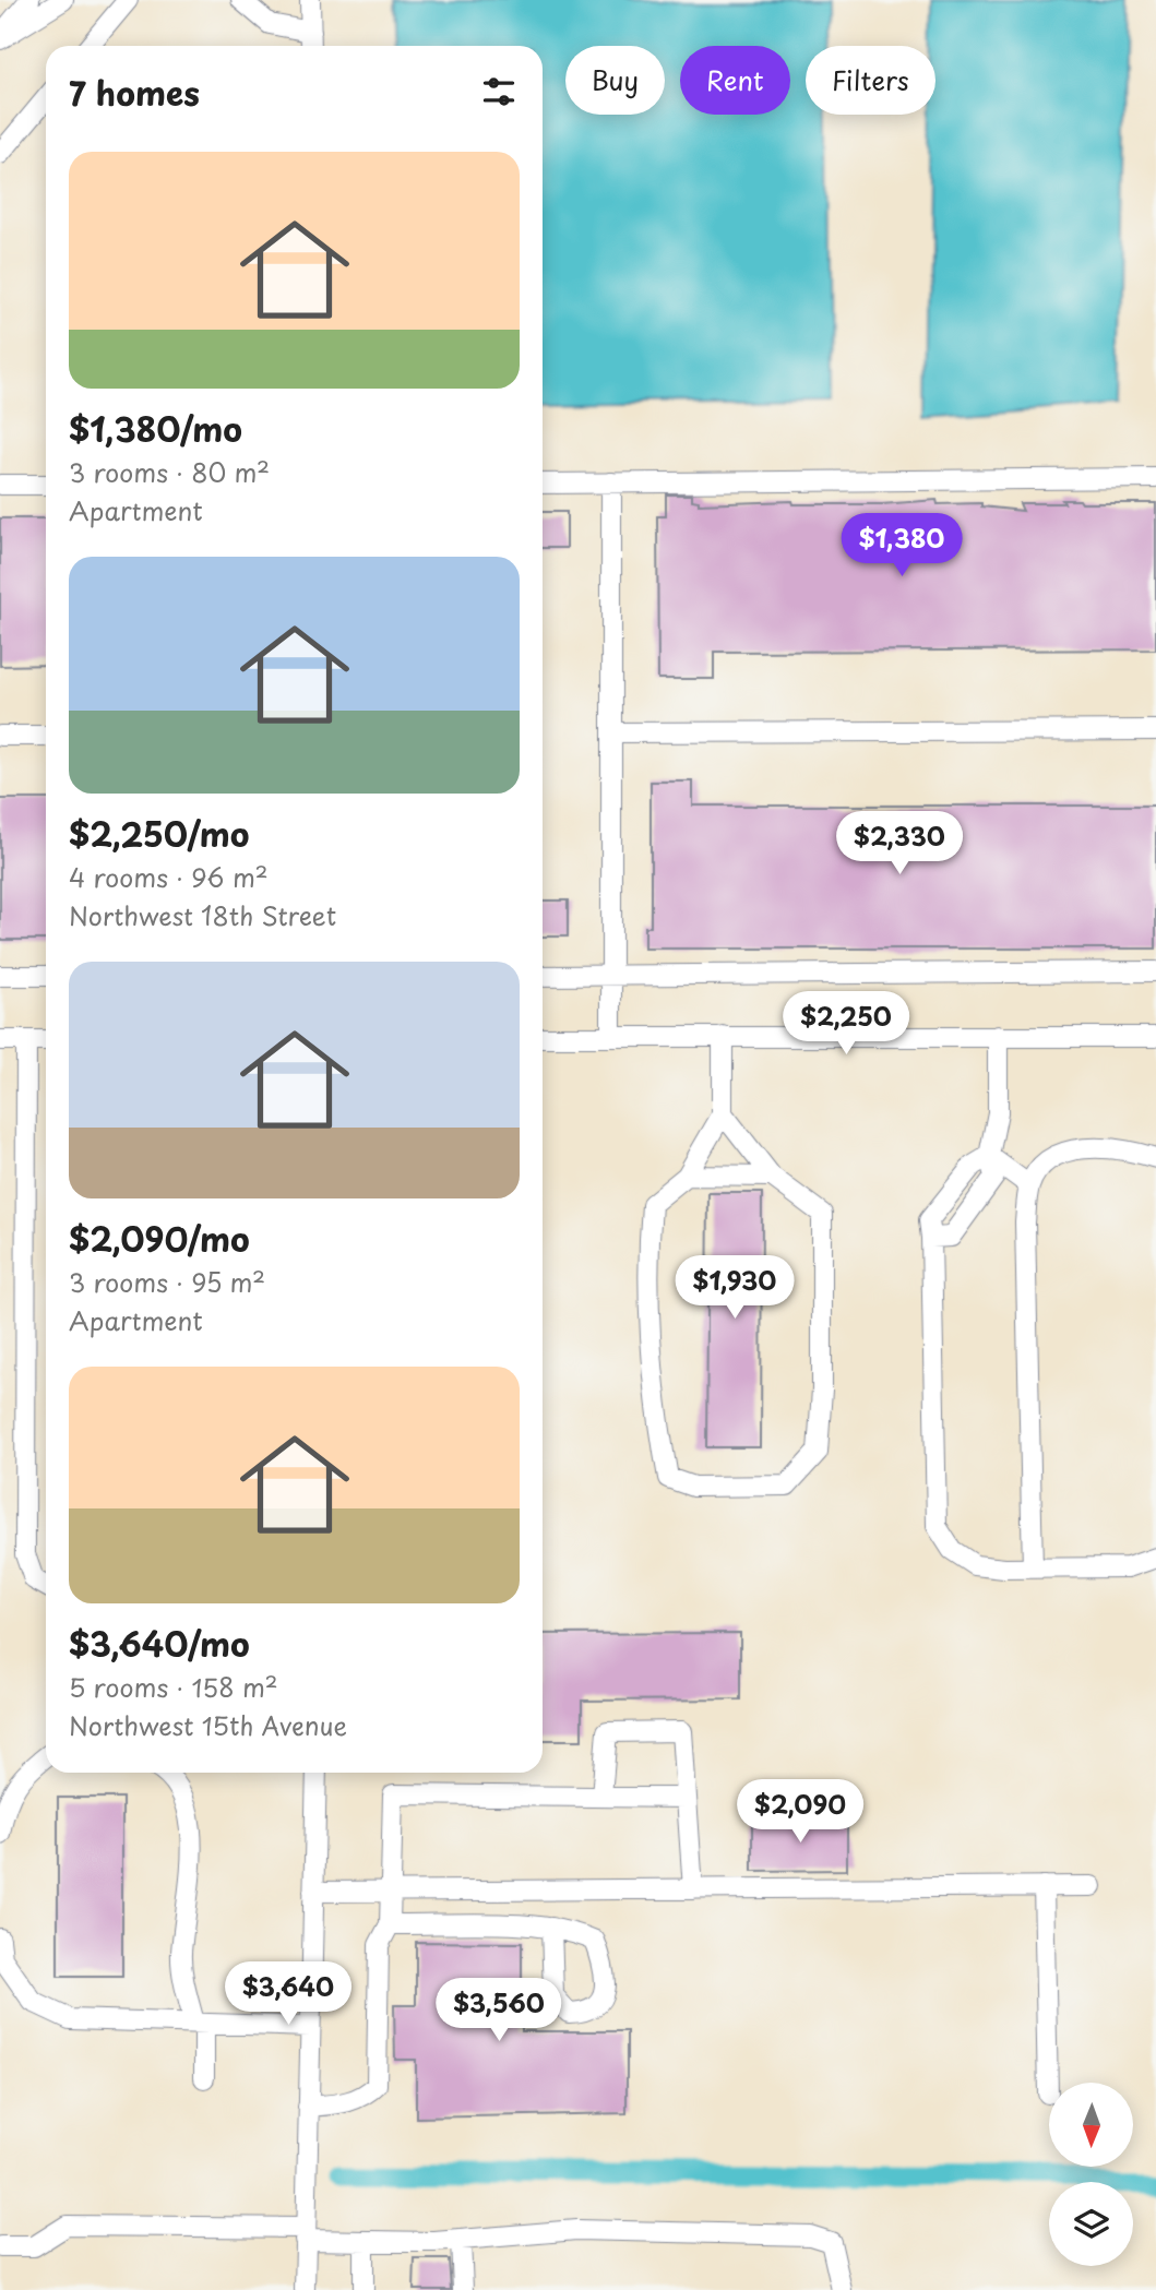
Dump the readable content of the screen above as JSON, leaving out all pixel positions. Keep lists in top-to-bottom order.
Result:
{
  "north": "bottom",
  "page": {
    "chip": ["Buy", "Rent", "Filters"],
    "heading": "7 homes",
    "list": [
      {
        "name": "$1,380/mo",
        "note": "3 rooms · 80 m² · Apartment"
      },
      {
        "name": "$2,250/mo",
        "note": "4 rooms · 96 m² · Northwest 18th Street"
      },
      {
        "name": "$2,090/mo",
        "note": "3 rooms · 95 m² · Apartment"
      },
      {
        "name": "$3,640/mo",
        "note": "5 rooms · 158 m² · Northwest 15th Avenue"
      }
    ],
    "price": [
      "$1,380",
      "$2,330",
      "$2,250",
      "$1,930",
      "$2,090",
      "$3,640",
      "$3,560"
    ]
  }
}
